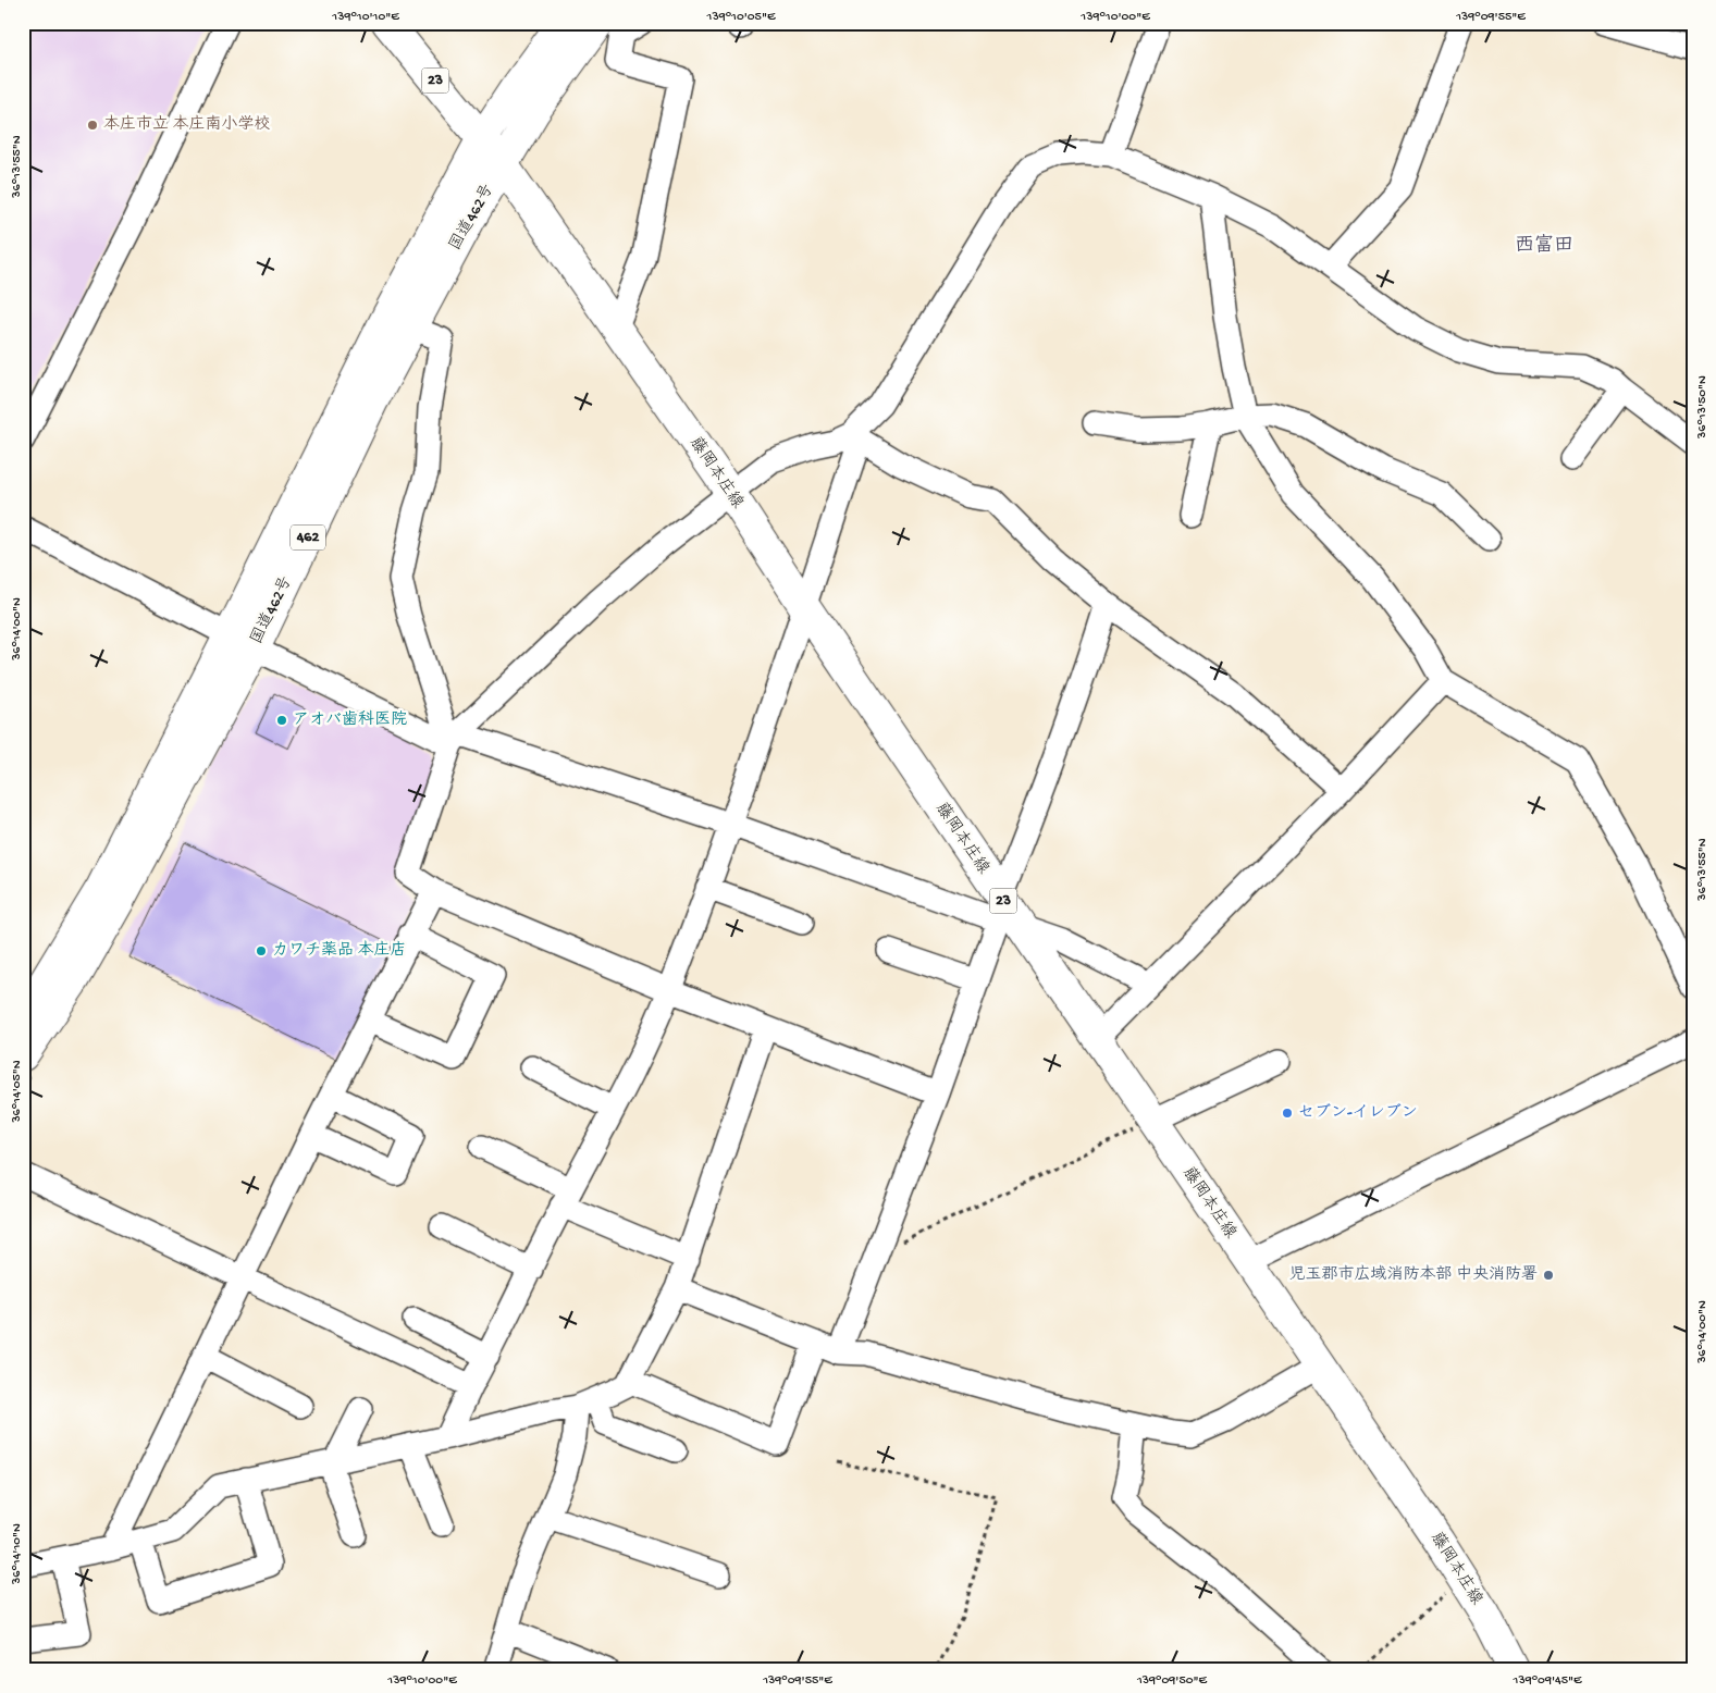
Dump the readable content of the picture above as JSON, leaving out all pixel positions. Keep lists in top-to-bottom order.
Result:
{
  "streets": {
    "main road": [
      "23",
      "国道462号",
      "藤岡本庄線",
      "462"
    ]
  },
  "crossings": [
    ["国道462号", "藤岡本庄線"]
  ],
  "districts": ["西富田"],
  "places": [
    "本庄市立 本庄南小学校",
    "アオバ歯科医院",
    "カワチ薬品 本庄店",
    "セブン-イレブン",
    "児玉郡市広域消防本部 中央消防署"
  ],
  "coordinates": [
    "139°10'10\"E",
    "139°10'05\"E",
    "139°10'00\"E",
    "139°09'55\"E",
    "36°13'55\"N",
    "36°13'50\"N",
    "36°14'00\"N",
    "36°14'05\"N",
    "36°14'10\"N",
    "139°09'50\"E",
    "139°09'45\"E"
  ]
}
